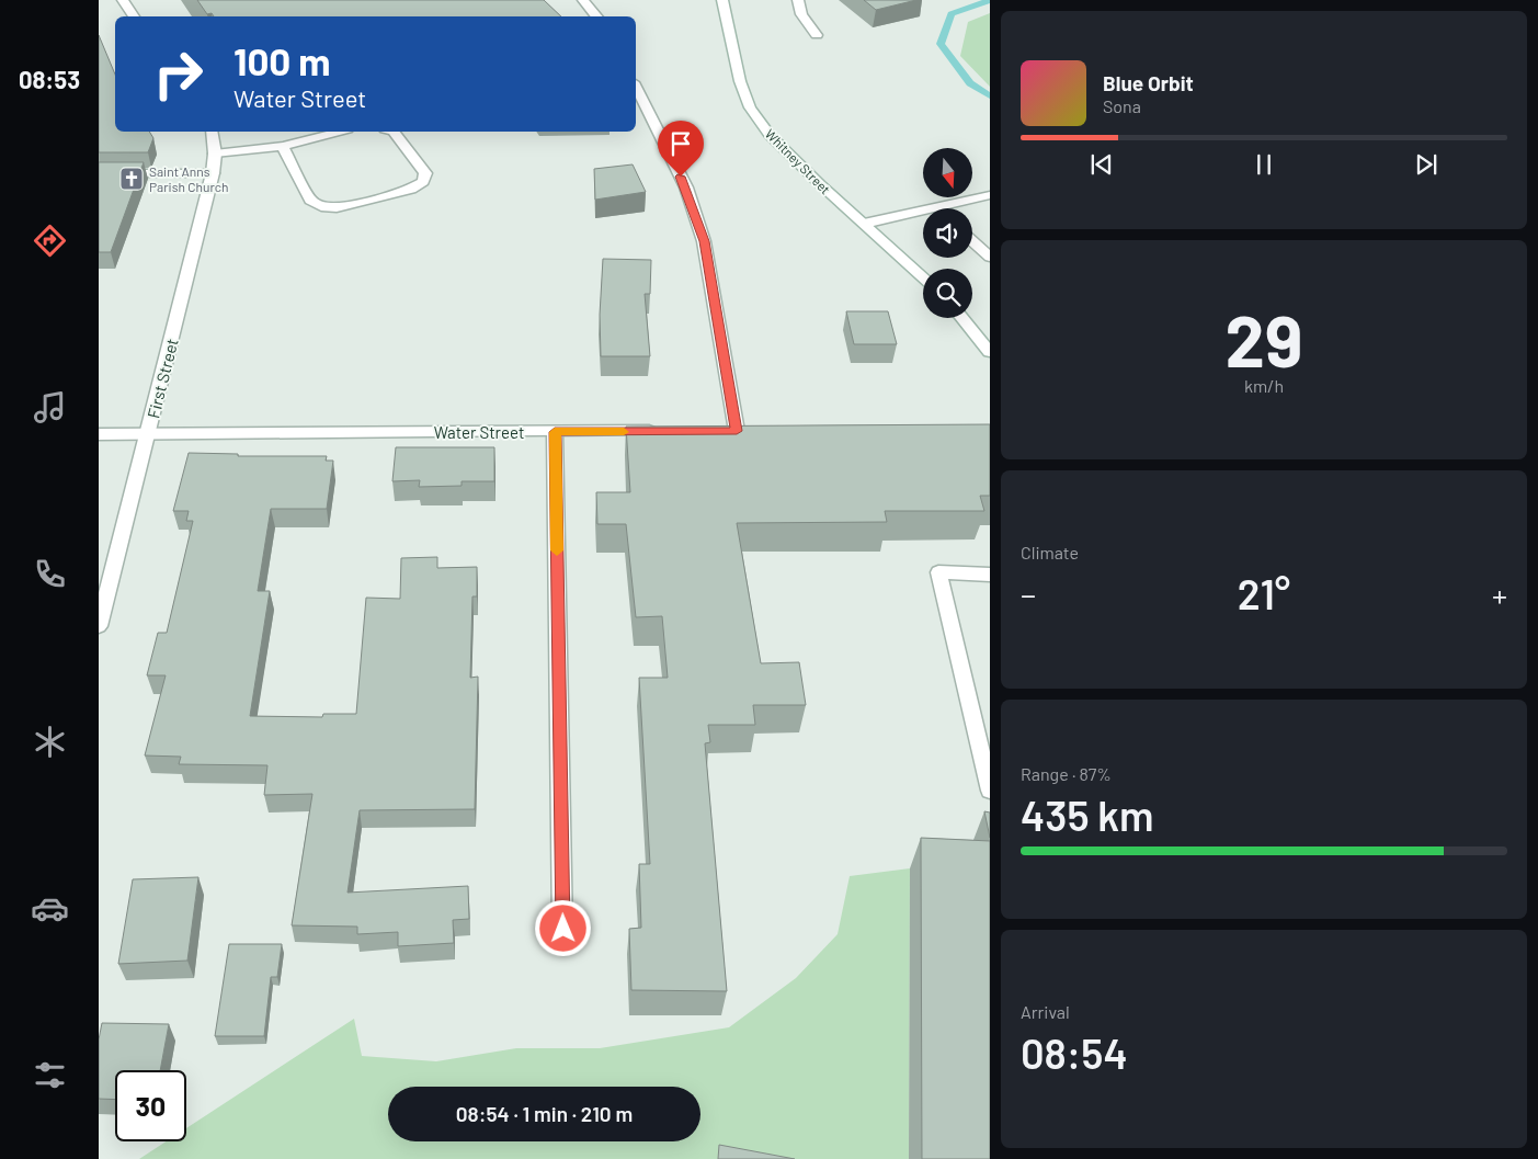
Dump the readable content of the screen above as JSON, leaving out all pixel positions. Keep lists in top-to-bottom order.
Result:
{
  "streets": {
    "street": ["Whitney Street", "First Street", "Water Street"]
  },
  "crossings": [
    ["First Street", "Water Street"]
  ],
  "places": {
    "church": ["Saint Anns Parish Church"]
  },
  "north": "bottom",
  "page": {
    "tabs": "08:53",
    "turn": ["100 m", "Water Street"],
    "song": ["Blue Orbit", "Sona"],
    "tile": [
      ["29", "km/h"],
      "Climate",
      ["Range · 87%", "435 km"],
      ["Arrival", "08:54"]
    ],
    "heat": ["−", "21°", "+"],
    "limit": "30",
    "trip": "08:54 · 1 min · 210 m"
  }
}
